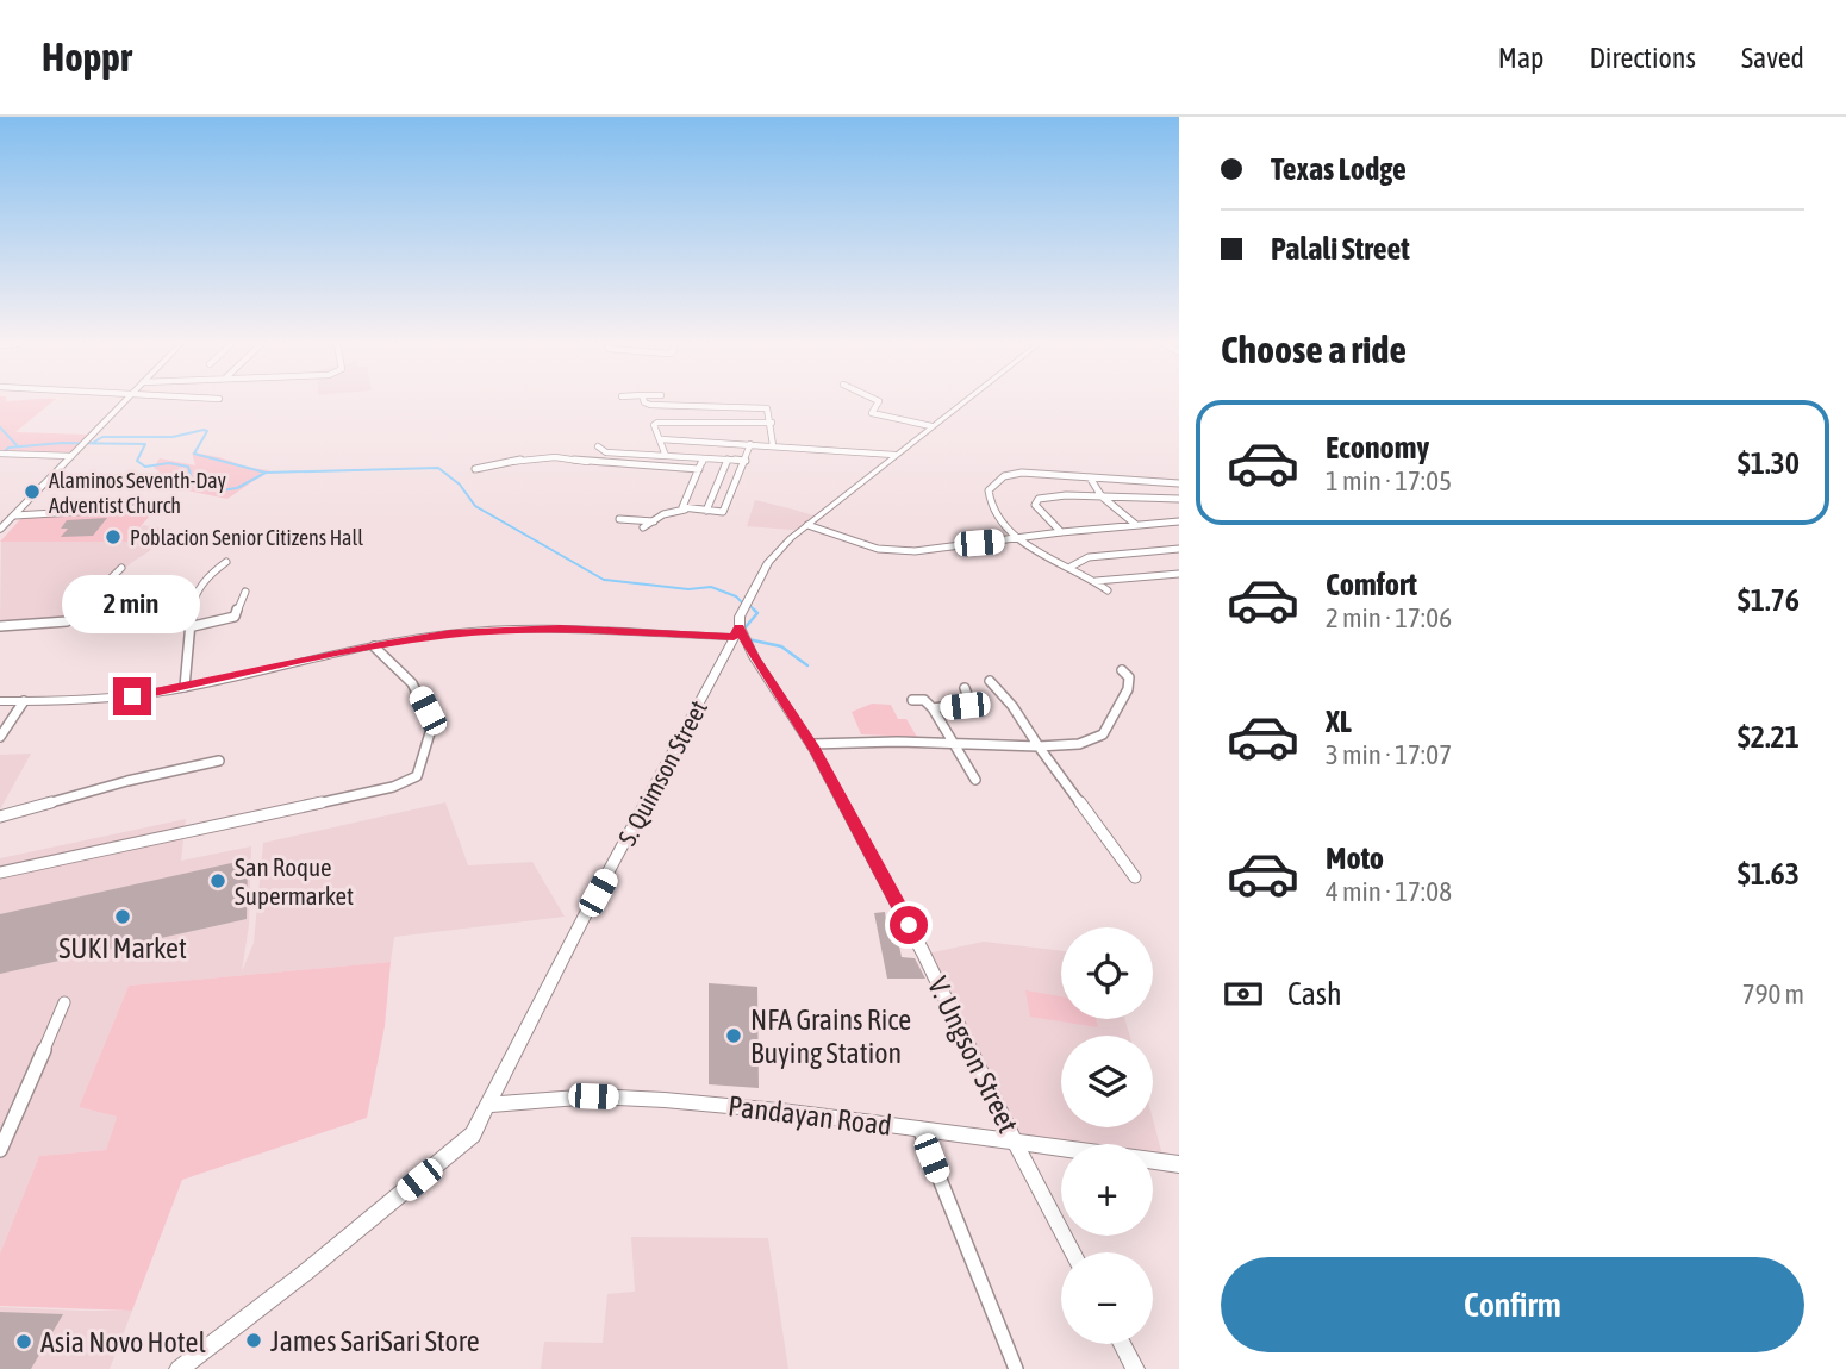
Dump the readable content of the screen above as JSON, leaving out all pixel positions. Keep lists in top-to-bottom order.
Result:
{
  "streets": {
    "street": ["S. Quimson Street", "V. Ungson Street", "Pandayan Road"]
  },
  "crossings": [
    ["S. Quimson Street", "V. Ungson Street"],
    ["S. Quimson Street", "Pandayan Road"],
    ["V. Ungson Street", "Pandayan Road"]
  ],
  "places": [
    "Alaminos Seventh-Day Adventist Church",
    "Poblacion Senior Citizens Hall",
    "San Roque Supermarket",
    "SUKI Market",
    "NFA Grains Rice Buying Station",
    "James SariSari Store",
    "Asia Novo Hotel"
  ],
  "page": {
    "header": "Hoppr",
    "nav": ["Map", "Directions", "Saved"],
    "banner": ["Texas Lodge", "Palali Street"],
    "heading": "Choose a ride",
    "list": [
      {
        "name": "Economy",
        "note": "1 min · 17:05",
        "value": "$1.30"
      },
      {
        "name": "Comfort",
        "note": "2 min · 17:06",
        "value": "$1.76"
      },
      {
        "name": "XL",
        "note": "3 min · 17:07",
        "value": "$2.21"
      },
      {
        "name": "Moto",
        "note": "4 min · 17:08",
        "value": "$1.63"
      }
    ],
    "bubble": "2 min",
    "map_buttons": ["+", "−"],
    "pay": ["Cash", "790 m"],
    "buttons": "Confirm"
  }
}
